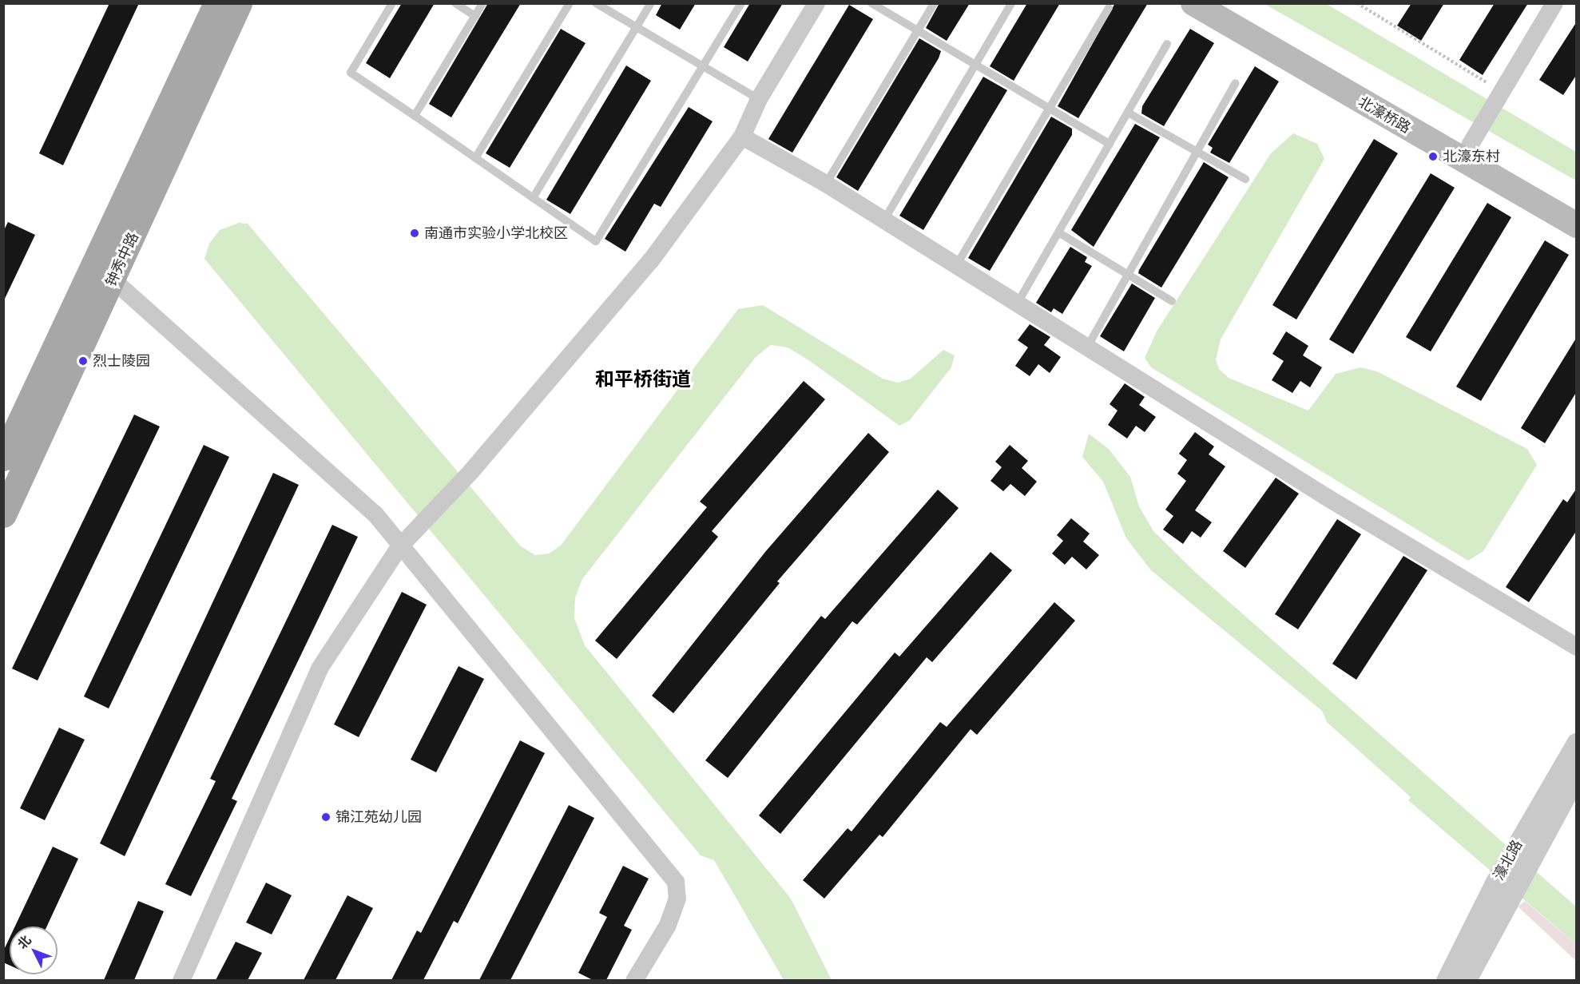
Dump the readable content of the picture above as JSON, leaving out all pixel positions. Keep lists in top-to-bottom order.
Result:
{
  "streets": {
    "main road": ["北濠桥路", "钟秀中路"],
    "street": ["濠北路"]
  },
  "districts": ["和平桥街道"],
  "places": [
    "北濠东村",
    "南通市实验小学北校区",
    "烈士陵园",
    "锦江苑幼儿园"
  ],
  "north": "top left"
}
